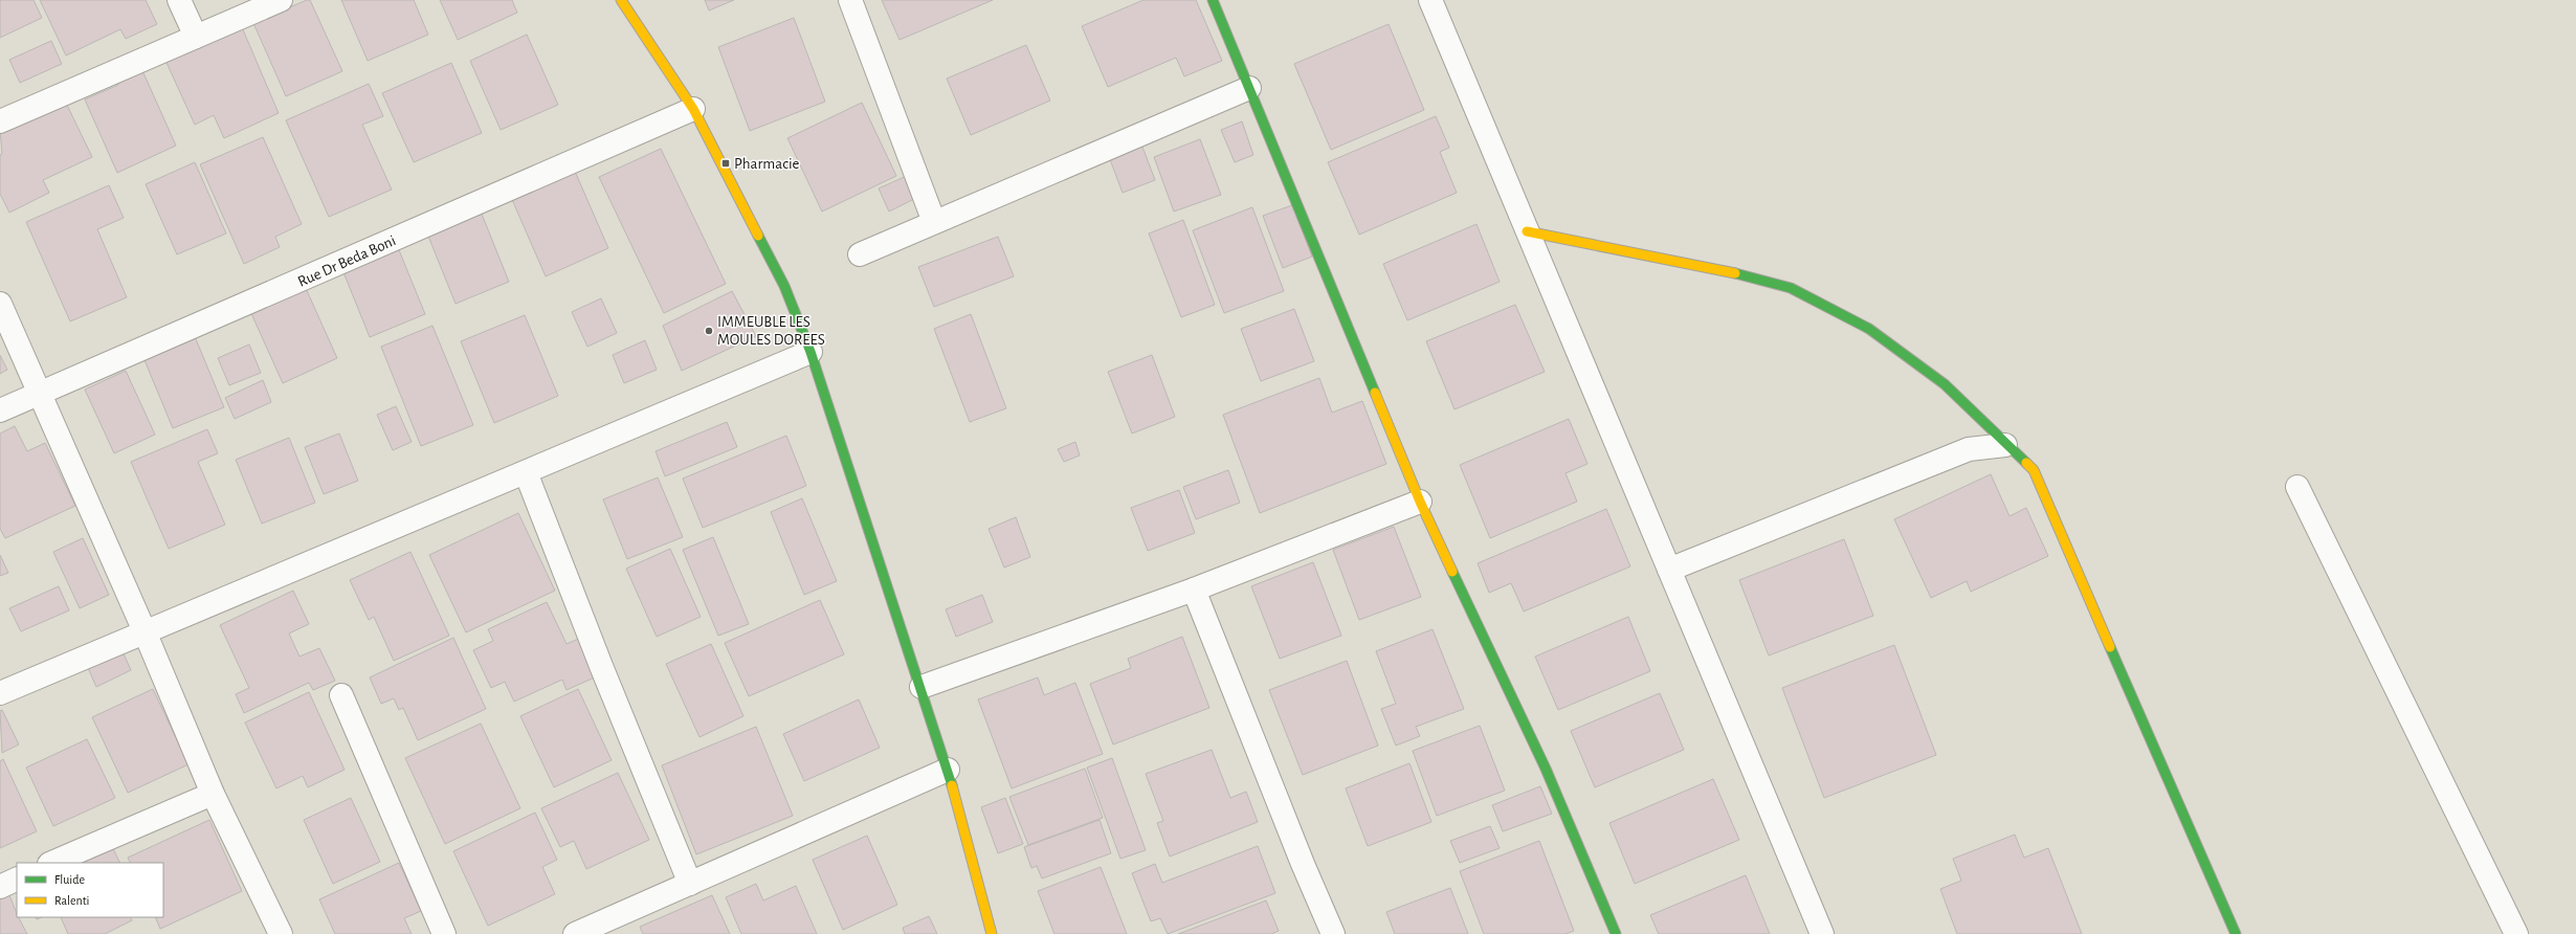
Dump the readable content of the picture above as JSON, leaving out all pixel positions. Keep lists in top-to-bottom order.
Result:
{
  "streets": {
    "street": ["Rue Dr Beda Boni"]
  },
  "places": {
    "transit": ["Pharmacie"],
    "other": ["IMMEUBLE LES MOULES DOREES"]
  },
  "legend": ["Fluide", "Ralenti"]
}
